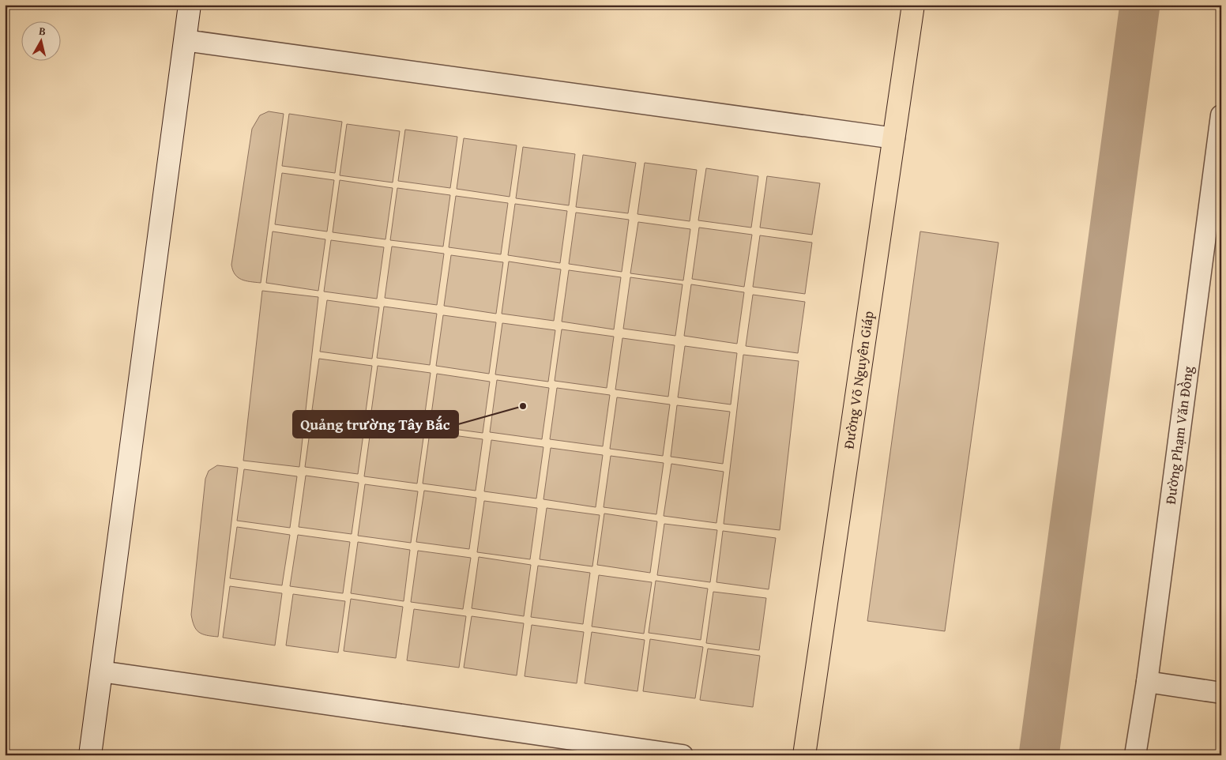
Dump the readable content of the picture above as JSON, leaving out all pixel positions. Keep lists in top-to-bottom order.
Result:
{
  "streets": {
    "main road": ["Đường Võ Nguyên Giáp"],
    "street": ["Đường Phạm Văn Đồng"]
  },
  "places": ["Quảng trường Tây Bắc"],
  "north": "top"
}
